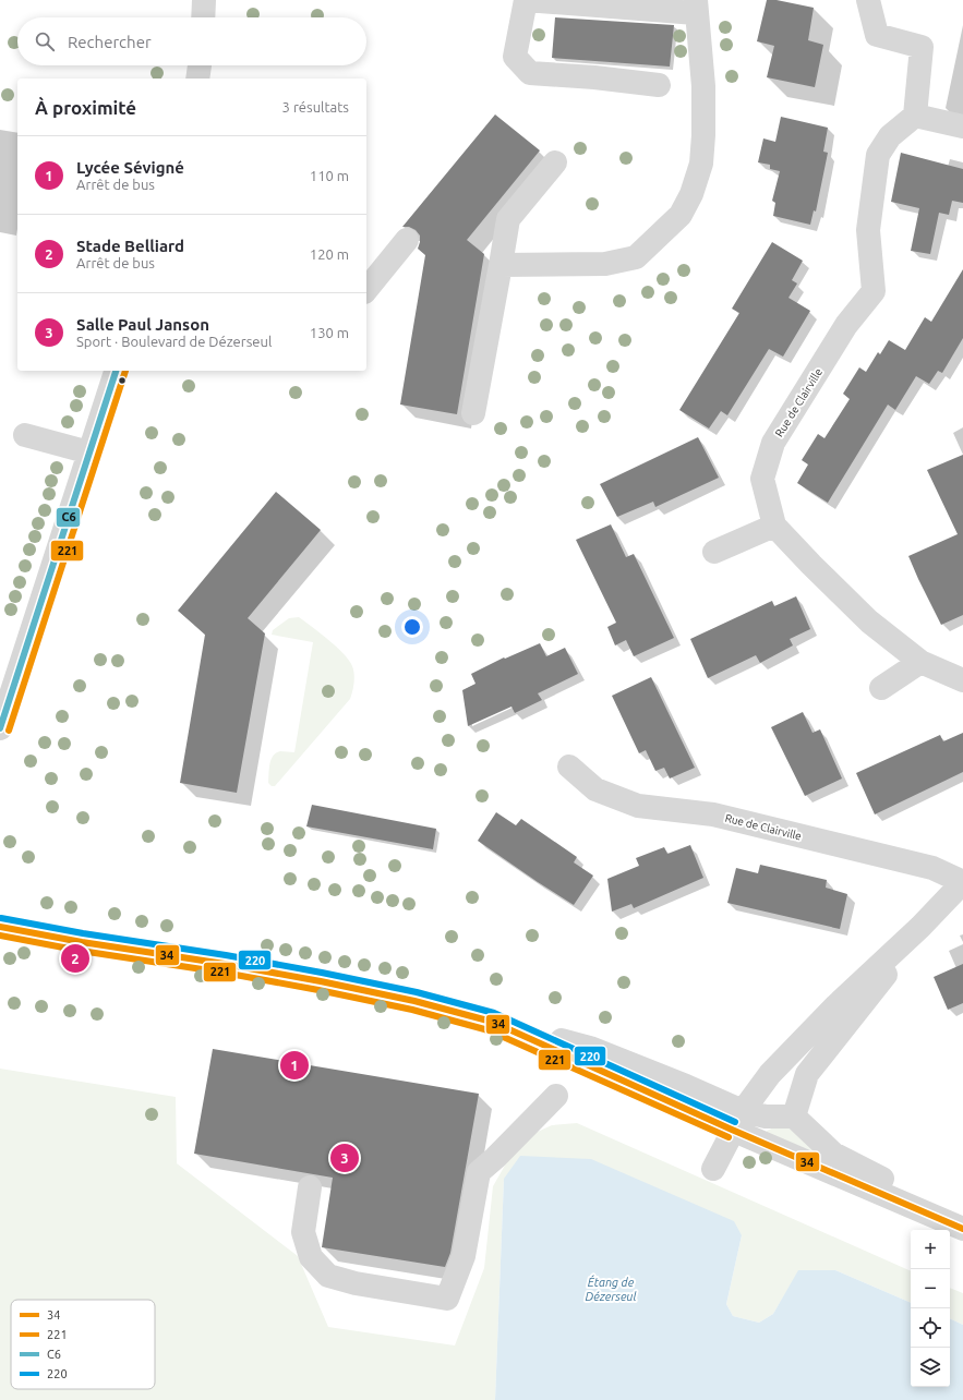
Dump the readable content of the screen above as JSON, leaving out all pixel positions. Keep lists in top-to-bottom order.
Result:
{
  "streets": {
    "street": ["Rue de Clairville"]
  },
  "water": ["Étang de Dézerseul"],
  "lines": [
    "transit line 221",
    "transit line C6",
    "transit line 220",
    "transit line 34"
  ],
  "legend": [
    "34",
    "221",
    "C6",
    "220"
  ],
  "page": {
    "search": "Rechercher",
    "heading": ["À proximité", "3 résultats"],
    "list": [
      {
        "mark": "1",
        "name": "Lycée Sévigné",
        "note": "Arrêt de bus",
        "value": "110 m"
      },
      {
        "mark": "2",
        "name": "Stade Belliard",
        "note": "Arrêt de bus",
        "value": "120 m"
      },
      {
        "mark": "3",
        "name": "Salle Paul Janson",
        "note": "Sport · Boulevard de Dézerseul",
        "value": "130 m"
      }
    ],
    "pins": ["2", "1", "3"],
    "map_buttons": ["+", "−"]
  }
}
